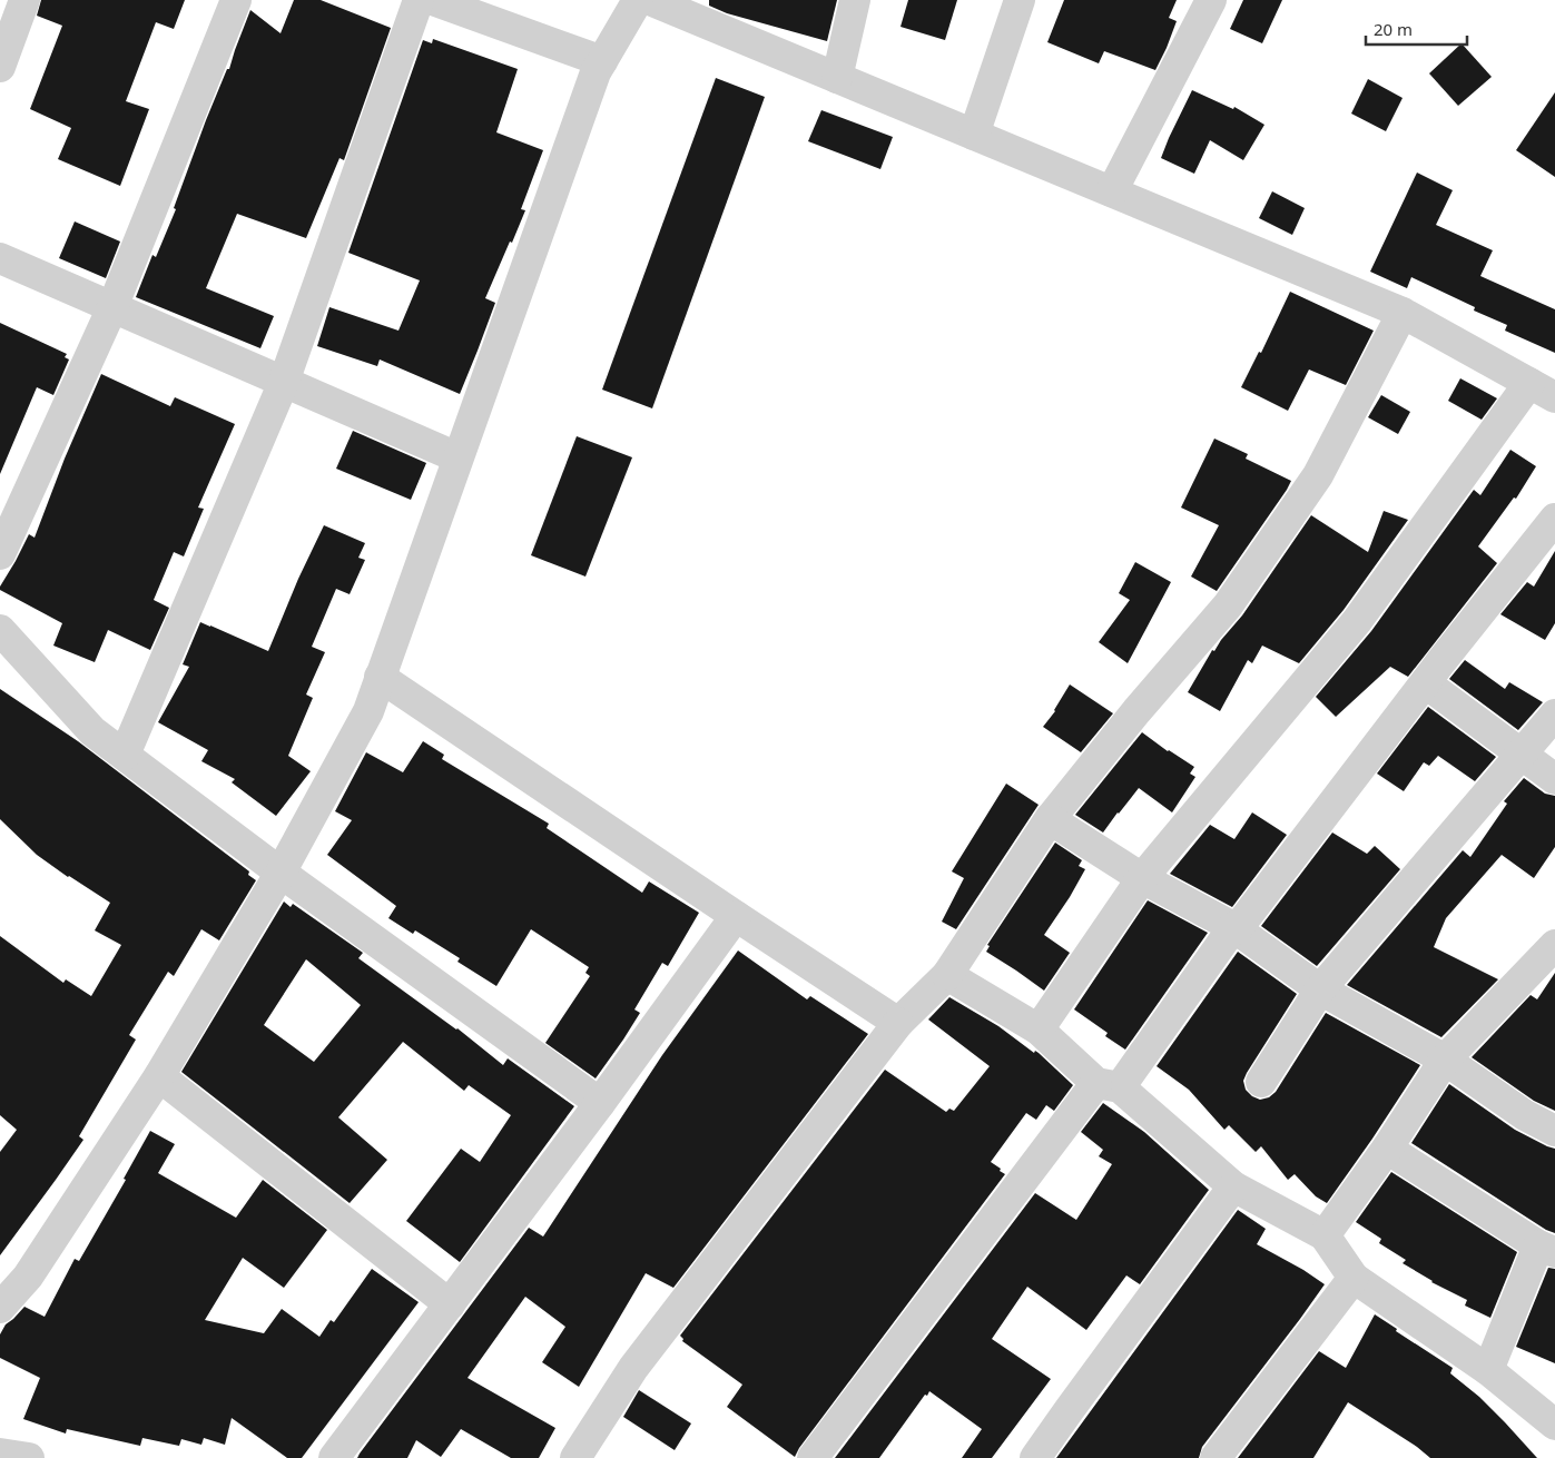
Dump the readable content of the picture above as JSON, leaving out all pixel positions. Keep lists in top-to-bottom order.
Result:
{
  "scale_bar": "20 m"
}
